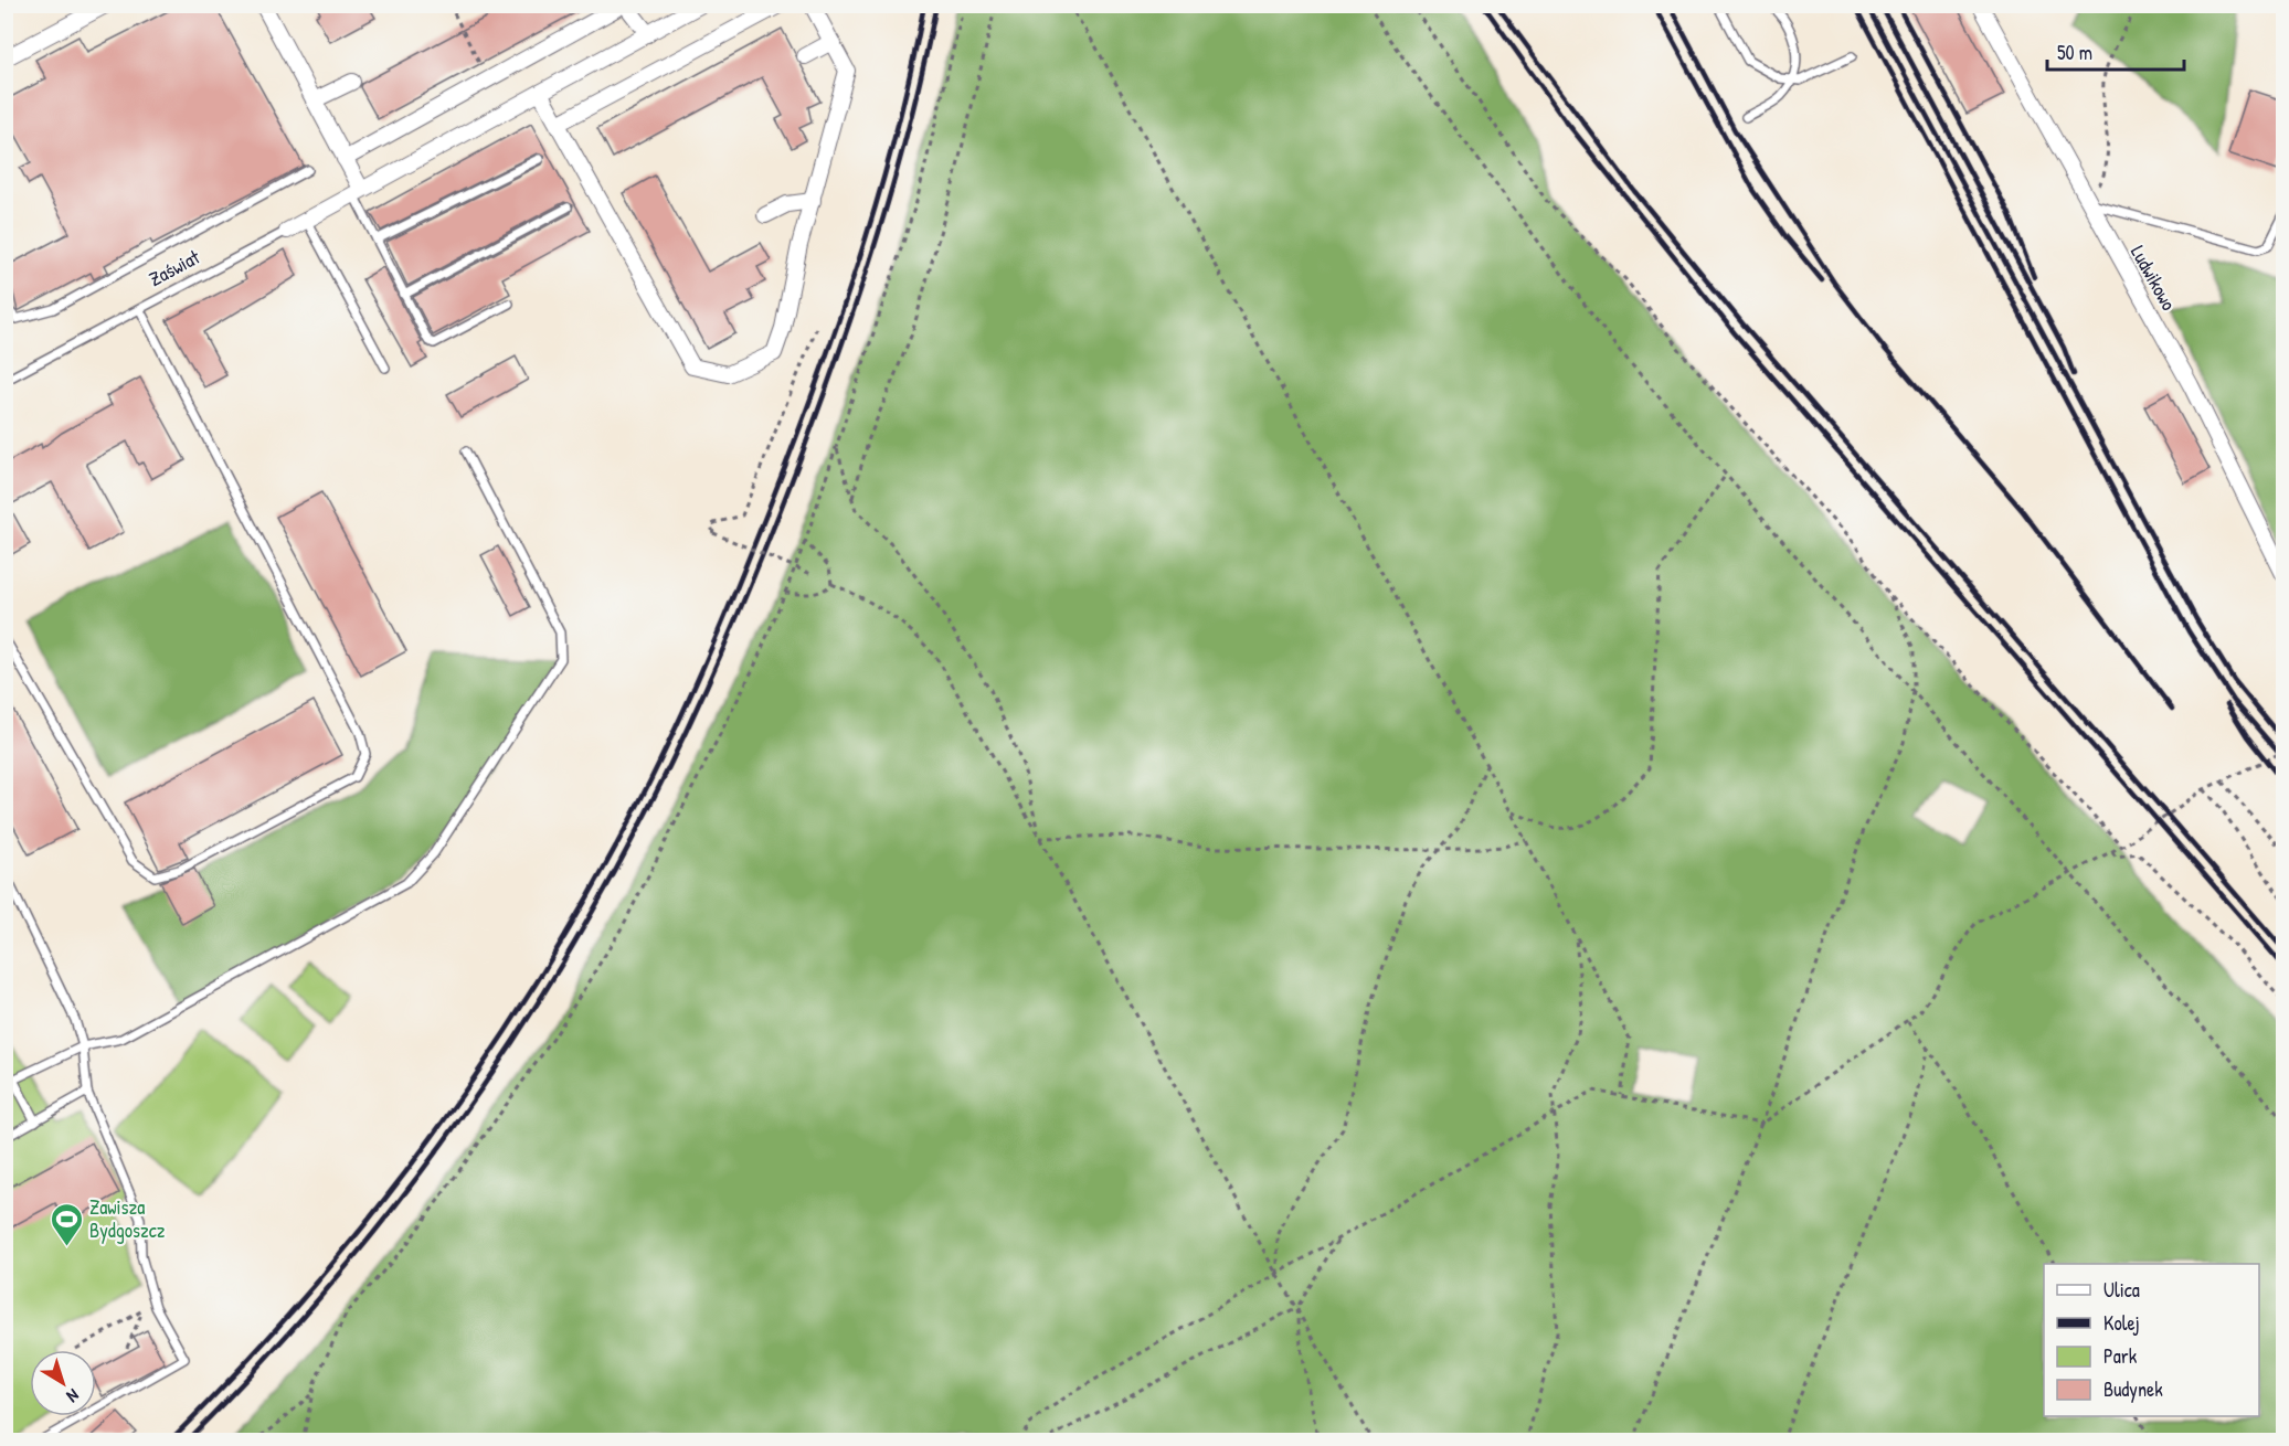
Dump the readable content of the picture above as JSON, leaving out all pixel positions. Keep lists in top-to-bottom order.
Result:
{
  "streets": {
    "street": ["Zaświat", "Ludwikowo"]
  },
  "places": {
    "sports": ["Zawisza Bydgoszcz"]
  },
  "legend": [
    "Ulica",
    "Kolej",
    "Park",
    "Budynek"
  ],
  "scale_bar": "50 m",
  "north": "bottom right"
}
